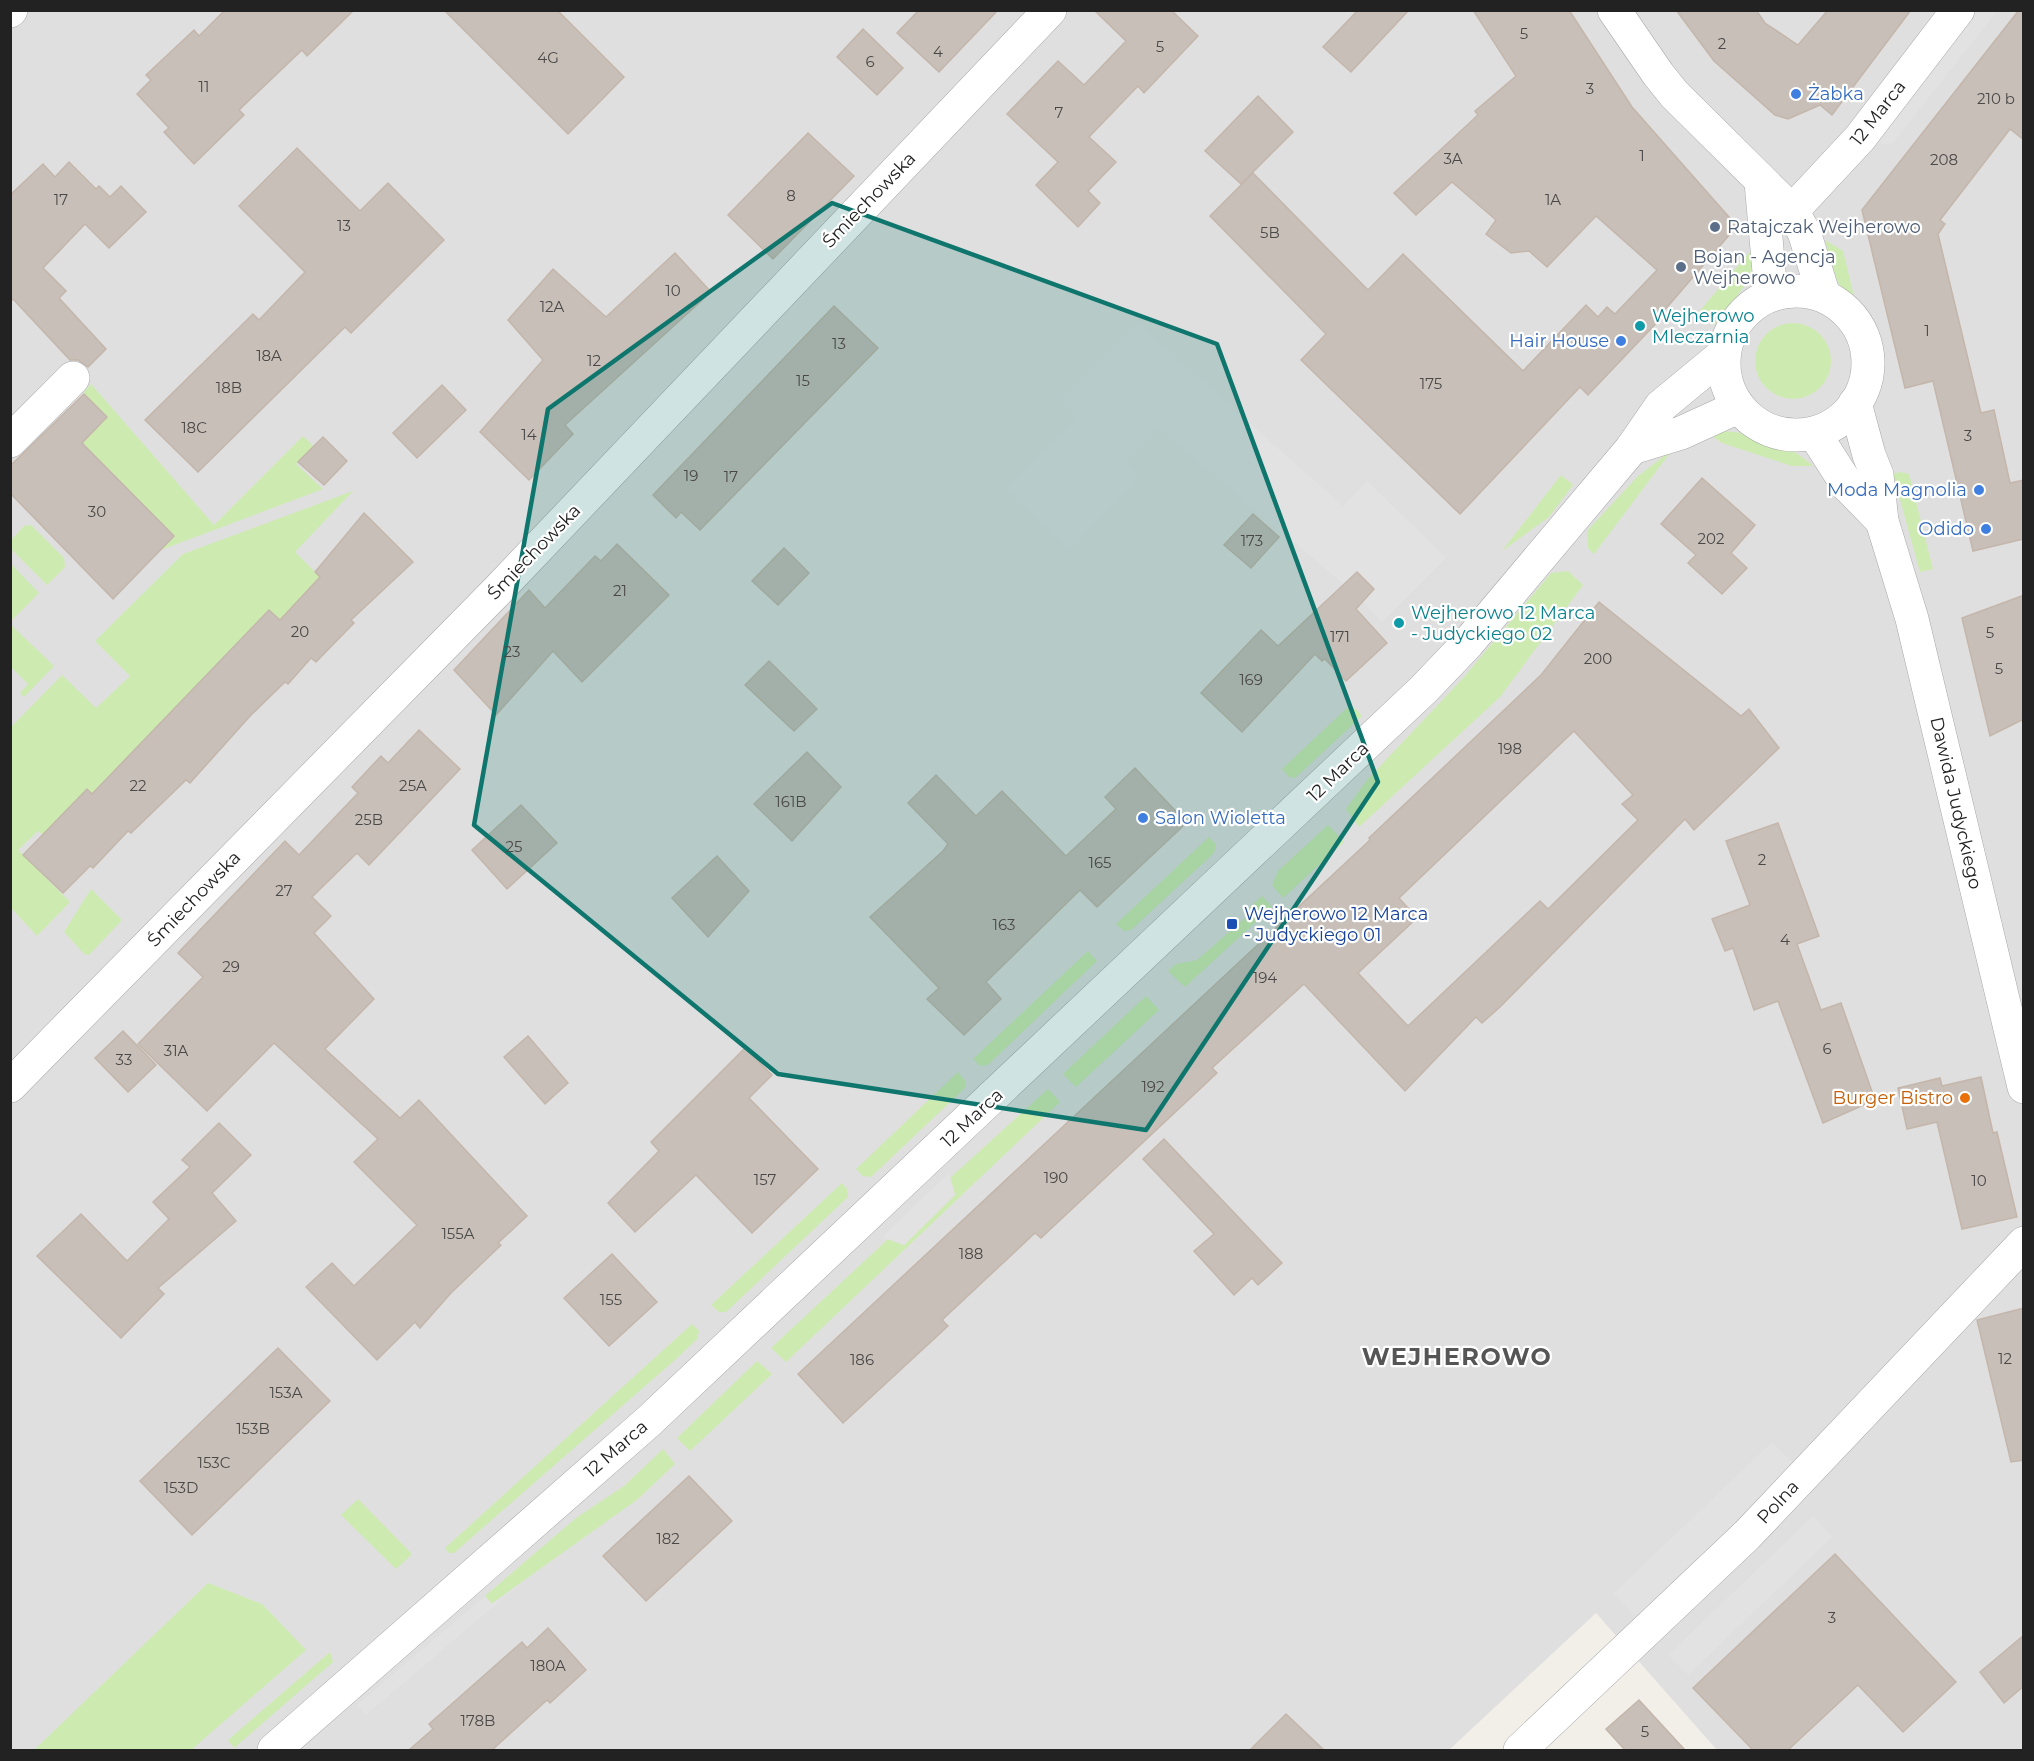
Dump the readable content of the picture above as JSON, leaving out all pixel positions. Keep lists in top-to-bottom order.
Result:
{
  "streets": {
    "street": [
      "12 Marca",
      "Śmiechowska",
      "Dawida Judyckiego",
      "Polna"
    ]
  },
  "crossings": [
    ["12 Marca", "Dawida Judyckiego"]
  ],
  "districts": ["WEJHEROWO"],
  "places": {
    "other": [
      "Żabka",
      "Ratajczak Wejherowo",
      "Bojan - Agencja Wejherowo",
      "Wejherowo Mleczarnia",
      "Hair House",
      "Moda Magnolia",
      "Odido",
      "Wejherowo 12 Marca - Judyckiego 02",
      "Salon Wioletta",
      "Burger Bistro"
    ],
    "transit": ["Wejherowo 12 Marca - Judyckiego 01"]
  },
  "house_numbers": [
    "5",
    "2",
    "5",
    "4",
    "4G",
    "6",
    "11",
    "3",
    "210 b",
    "7",
    "1",
    "3A",
    "208",
    "8",
    "17",
    "1A",
    "13",
    "5B",
    "10",
    "12A",
    "1",
    "13",
    "18A",
    "12",
    "15",
    "175",
    "18B",
    "18C",
    "14",
    "3",
    "19",
    "17",
    "30",
    "202",
    "173",
    "21",
    "20",
    "5",
    "171",
    "23",
    "200",
    "5",
    "169",
    "198",
    "22",
    "25A",
    "161B",
    "25B",
    "25",
    "2",
    "165",
    "27",
    "163",
    "4",
    "29",
    "194",
    "6",
    "31A",
    "33",
    "192",
    "190",
    "157",
    "10",
    "155A",
    "188",
    "155",
    "12",
    "186",
    "153A",
    "153B",
    "153C",
    "153D",
    "182",
    "3",
    "180A",
    "178B",
    "5"
  ]
}
